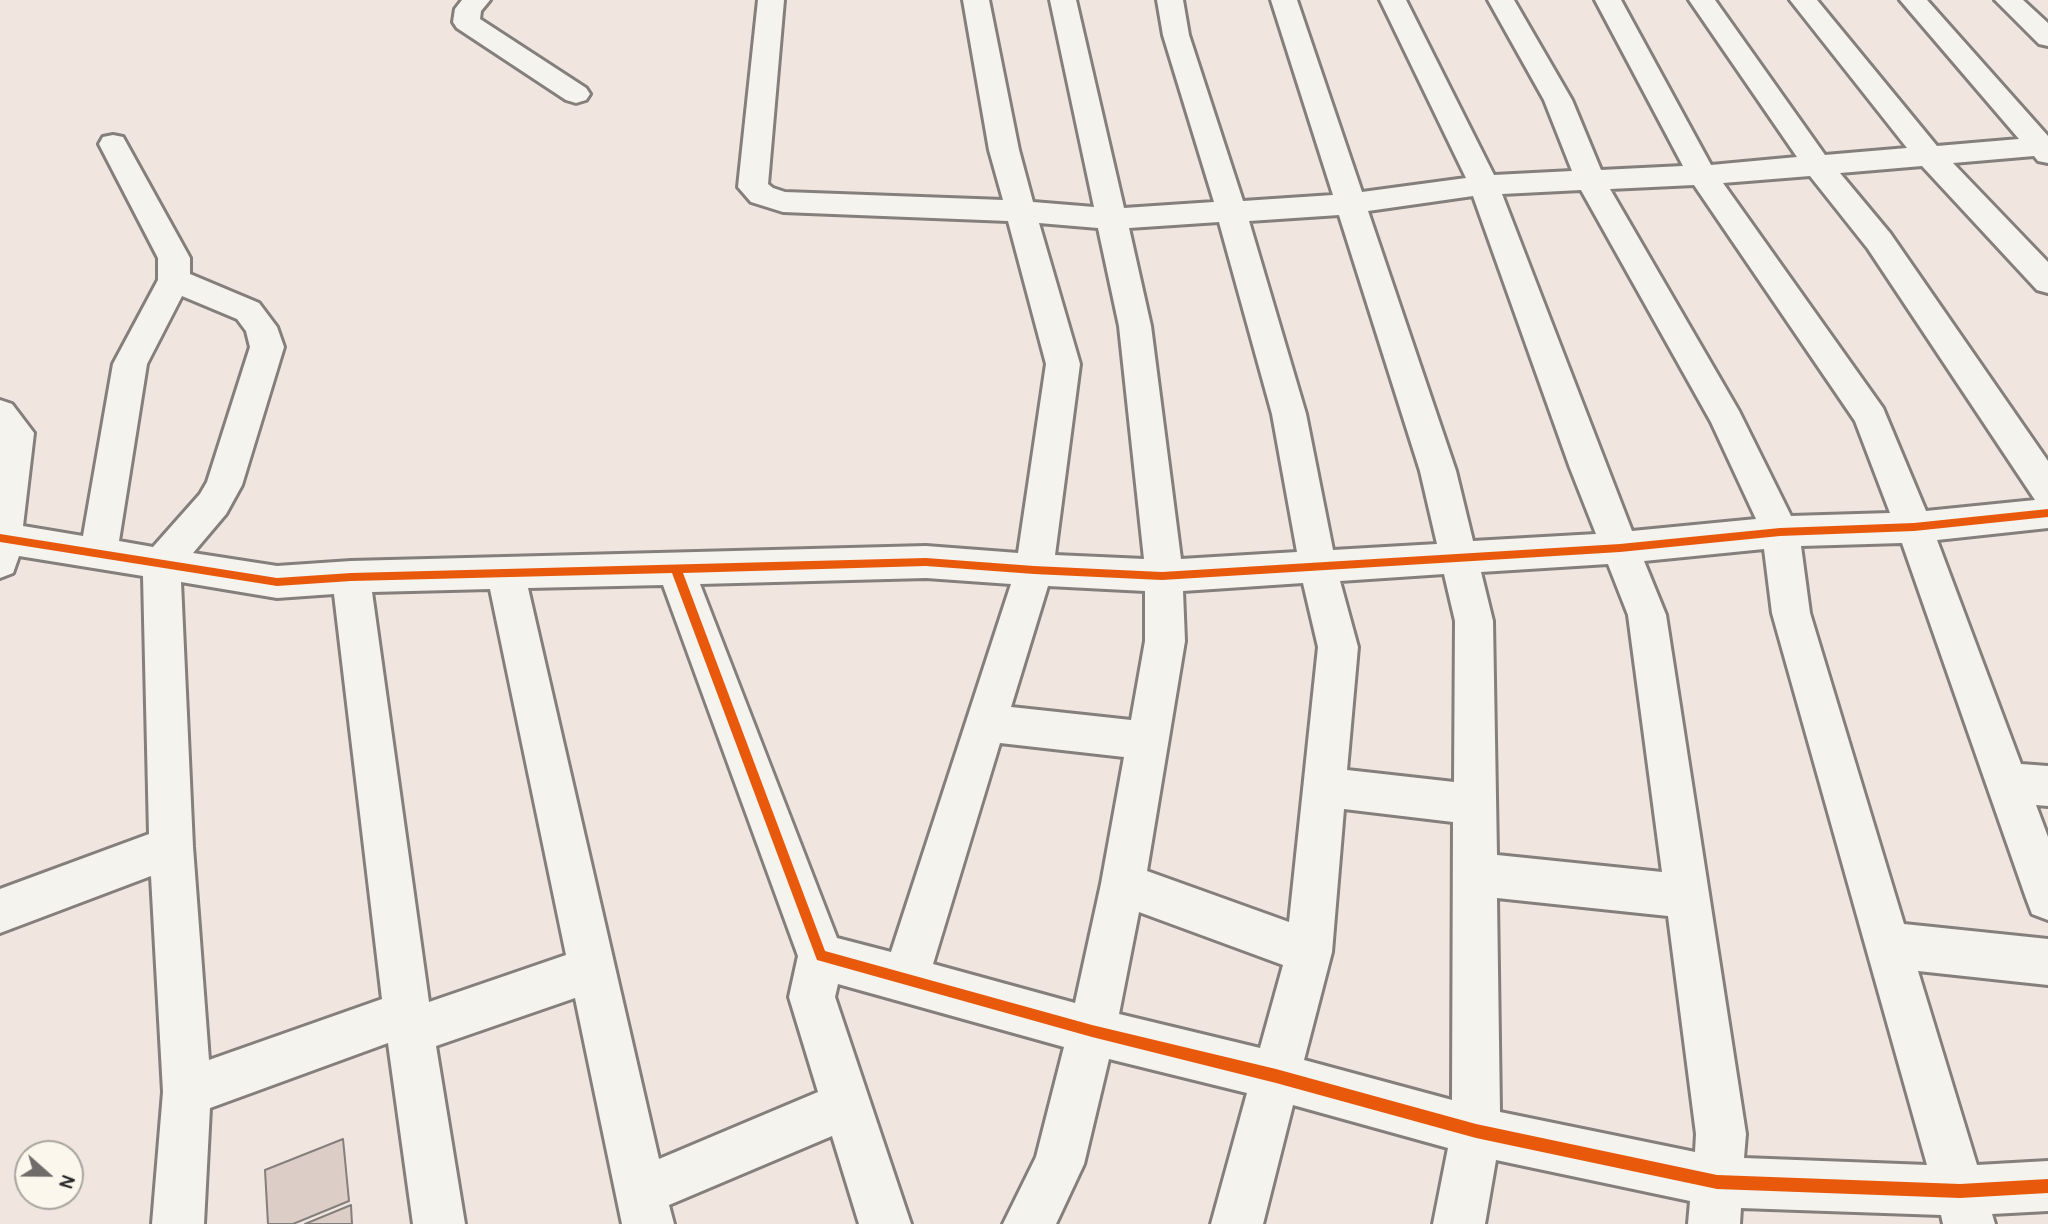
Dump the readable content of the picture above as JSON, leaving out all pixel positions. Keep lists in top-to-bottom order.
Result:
{
  "north": "right"
}
